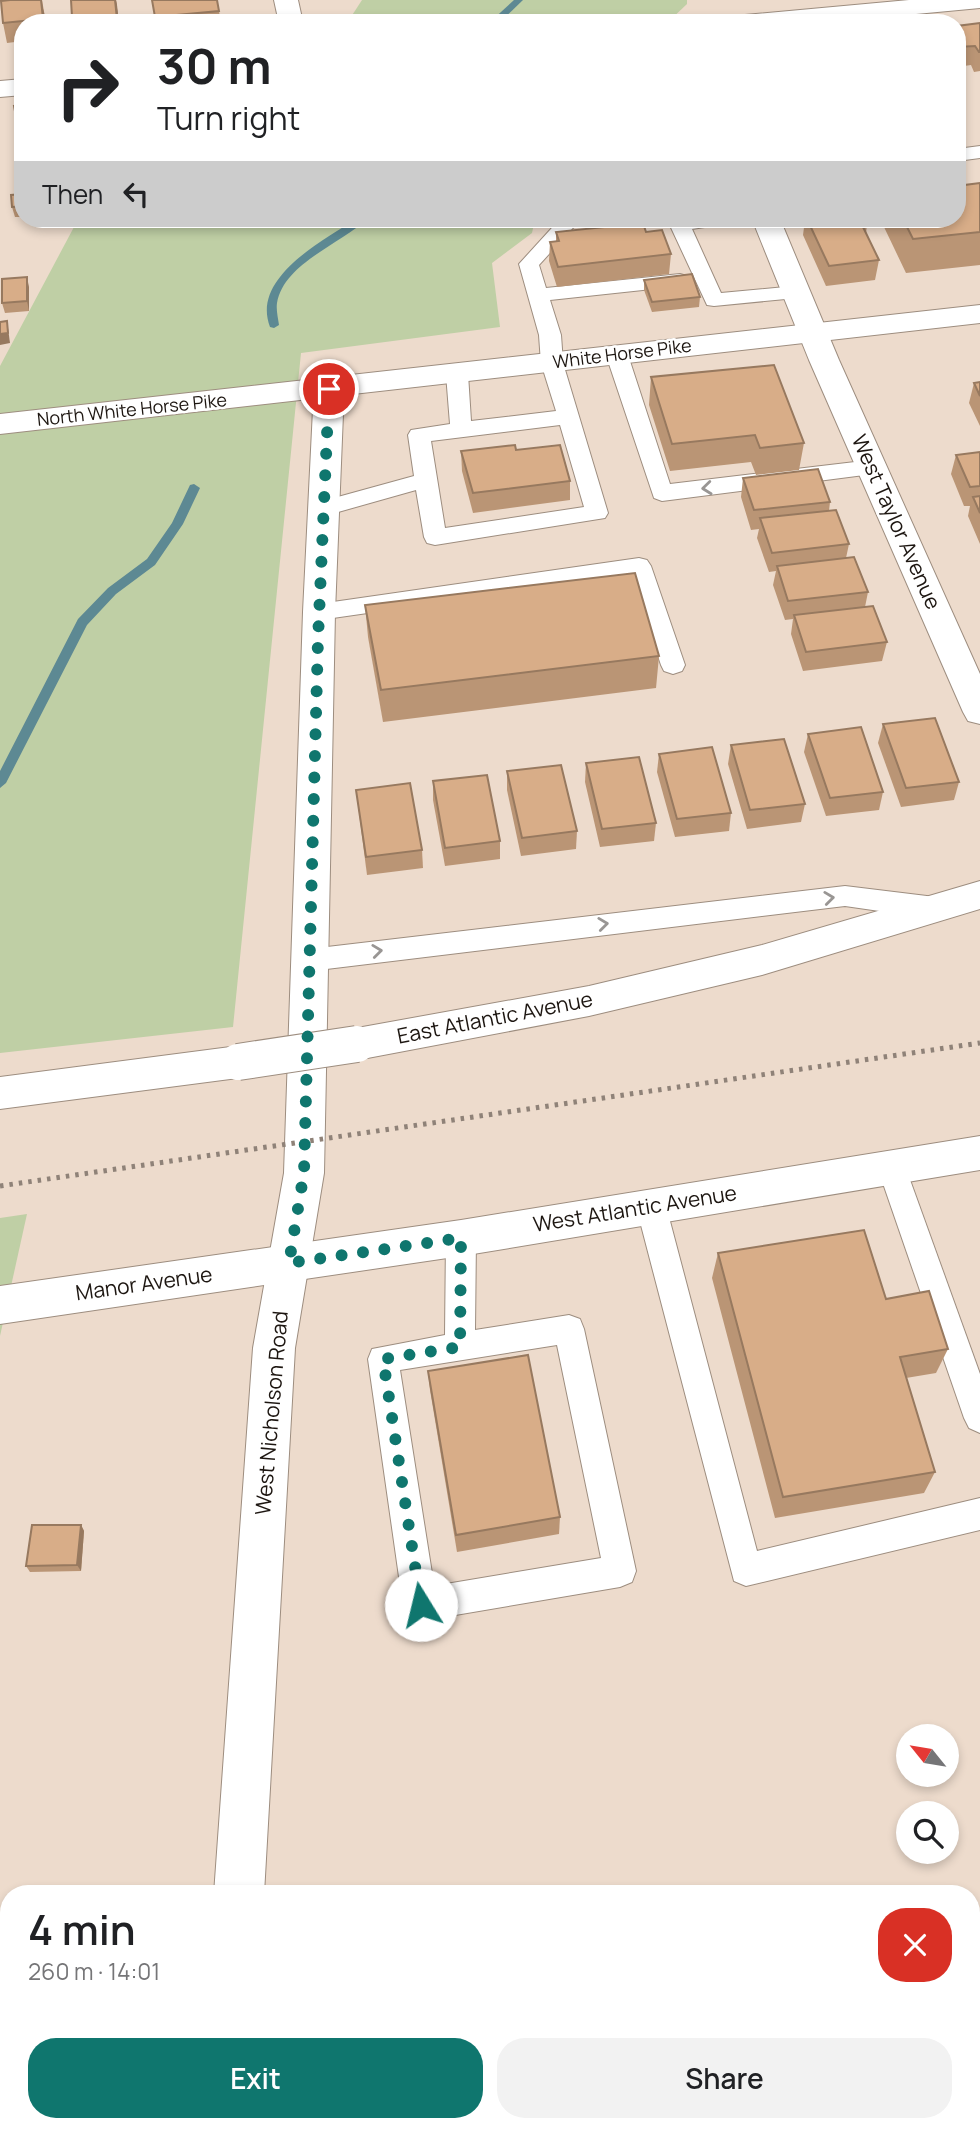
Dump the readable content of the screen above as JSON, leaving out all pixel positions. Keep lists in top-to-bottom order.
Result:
{
  "streets": {
    "main road": [
      "White Horse Pike",
      "North White Horse Pike",
      "West Taylor Avenue",
      "East Atlantic Avenue",
      "West Atlantic Avenue",
      "Manor Avenue",
      "West Nicholson Road"
    ]
  },
  "crossings": [
    ["White Horse Pike", "North White Horse Pike"],
    ["White Horse Pike", "West Taylor Avenue"],
    ["White Horse Pike", "West Nicholson Road"],
    ["West Atlantic Avenue", "Manor Avenue"],
    ["West Atlantic Avenue", "West Nicholson Road"],
    ["Manor Avenue", "West Nicholson Road"]
  ],
  "north": "top left",
  "page": {
    "turn": ["30 m", "Turn right"],
    "then": "Then",
    "heading": ["4 min", "260 m · 14:01"],
    "buttons": ["Exit", "Share"]
  }
}
